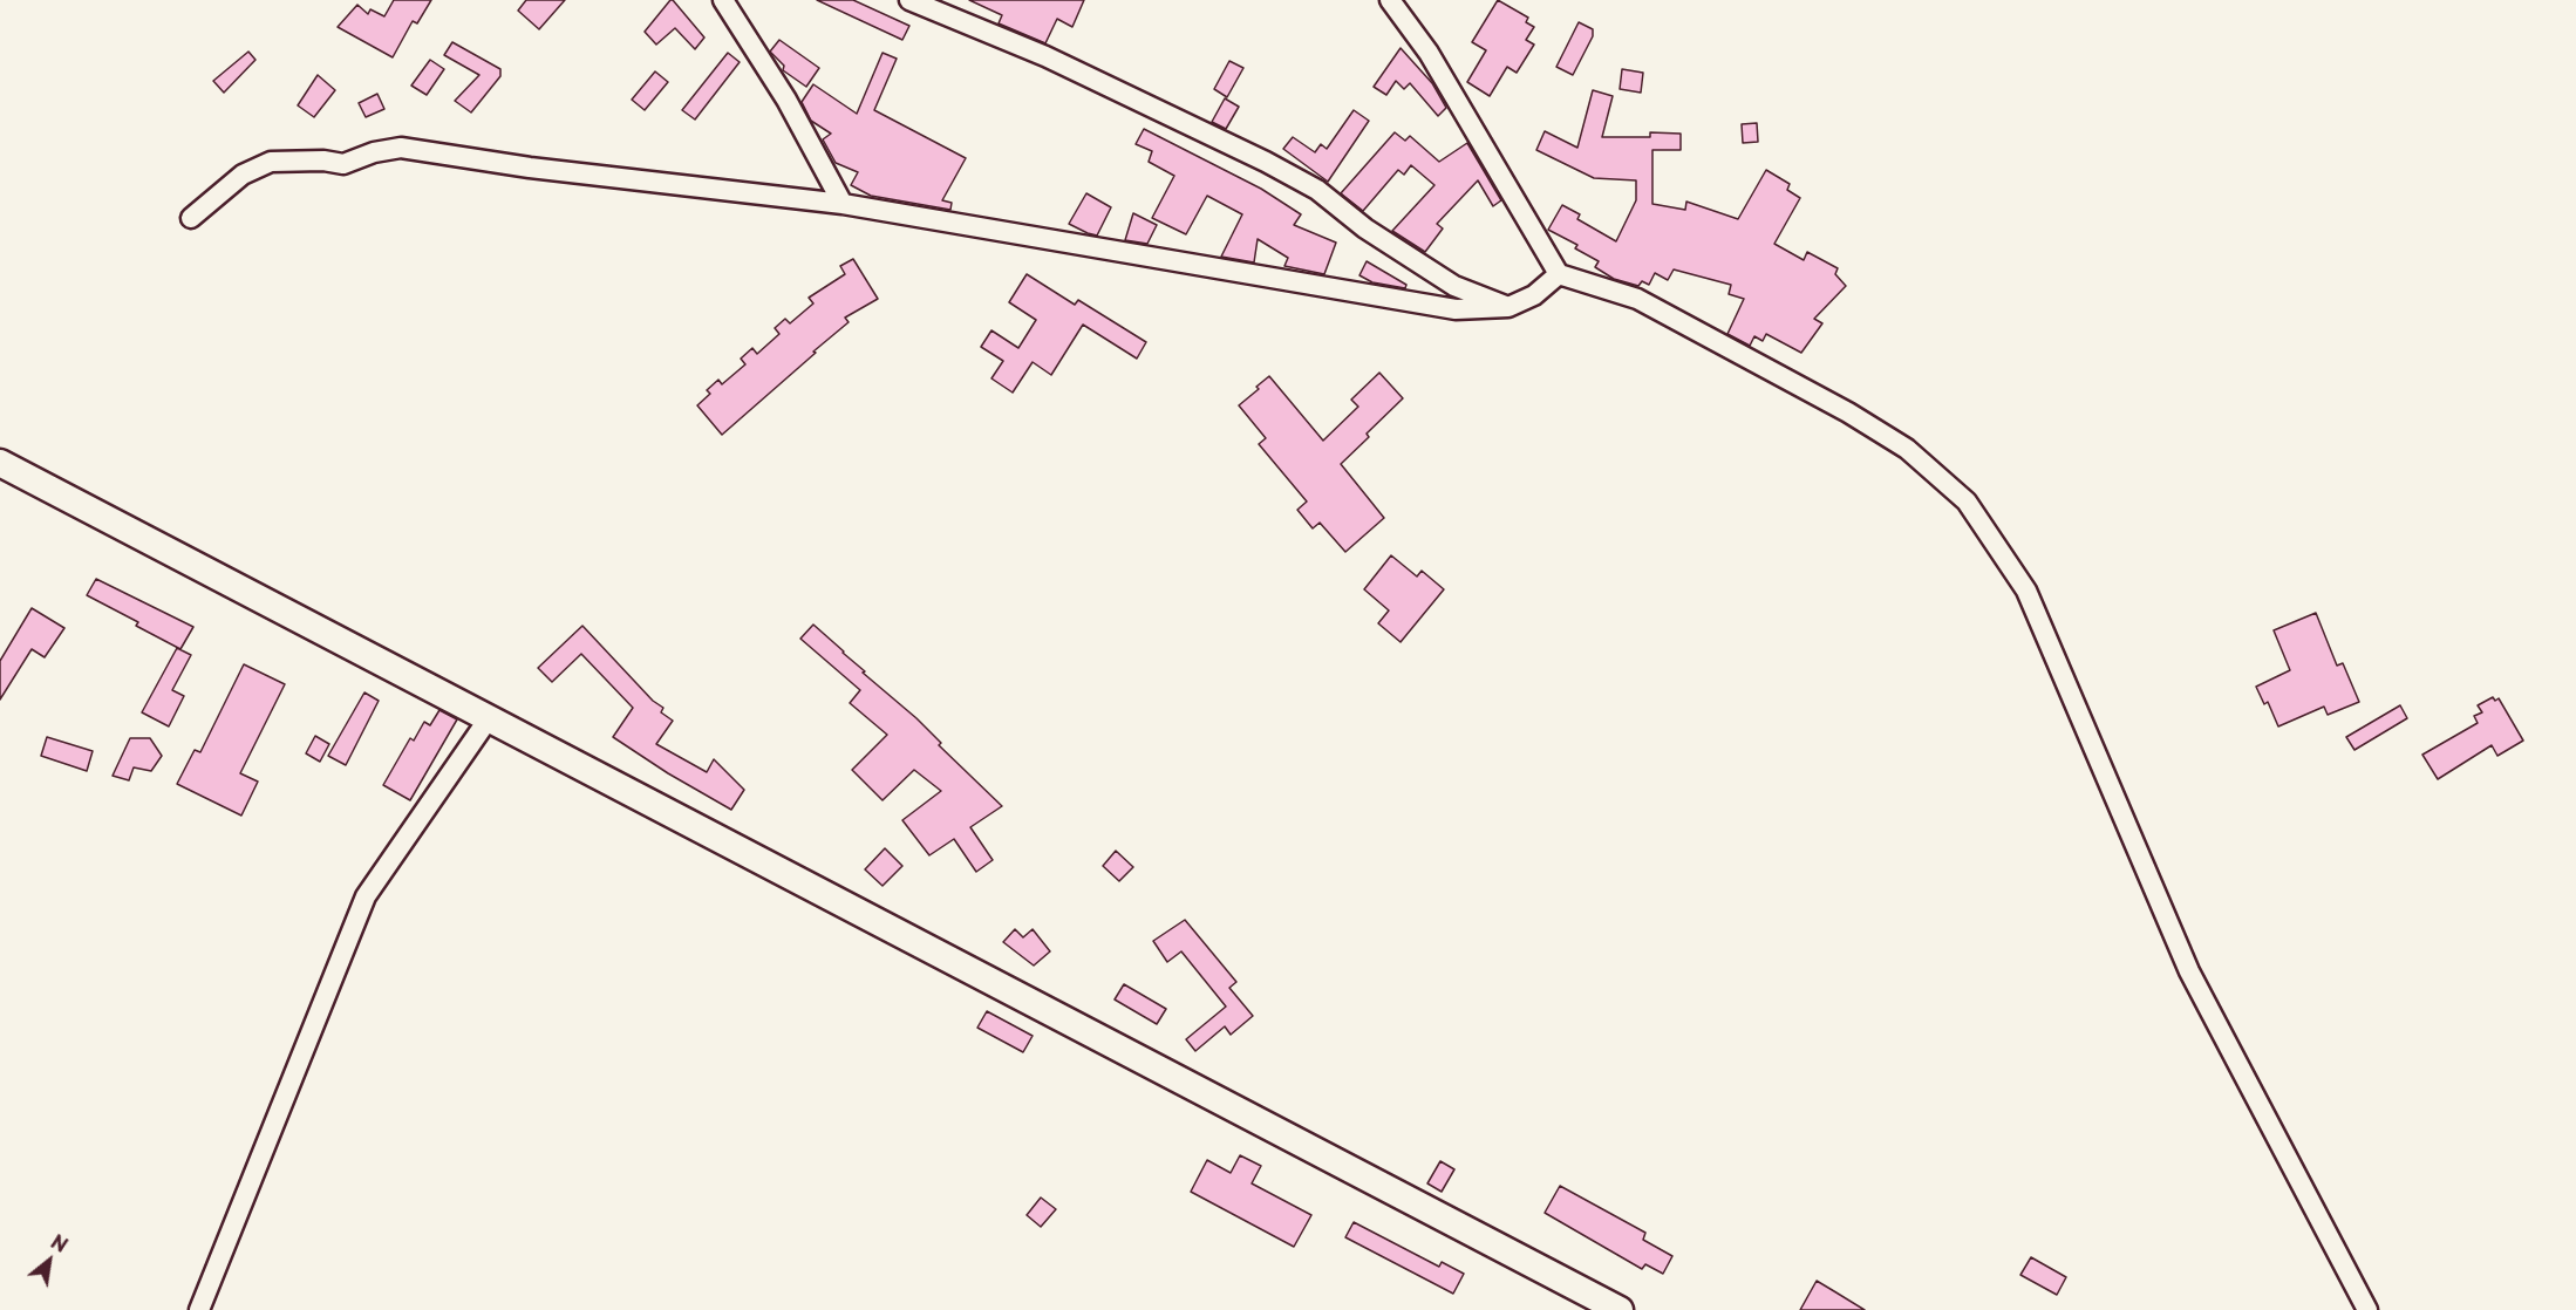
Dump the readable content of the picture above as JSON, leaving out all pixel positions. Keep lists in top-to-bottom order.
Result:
{
  "north": "top right"
}
